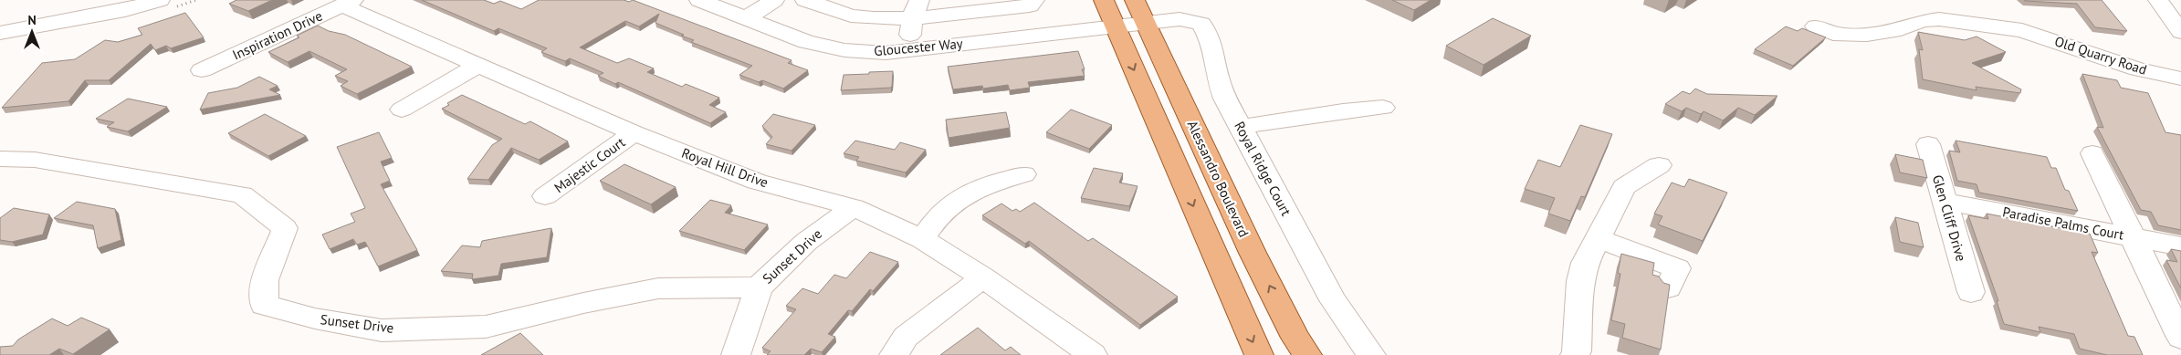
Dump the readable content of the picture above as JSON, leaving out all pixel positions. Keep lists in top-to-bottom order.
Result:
{
  "streets": {
    "main road": ["Alessandro Boulevard"],
    "street": [
      "Inspiration Drive",
      "Gloucester Way",
      "Old Quarry Road",
      "Majestic Court",
      "Royal Hill Drive",
      "Royal Ridge Court",
      "Glen Cliff Drive",
      "Paradise Palms Court",
      "Sunset Drive"
    ]
  },
  "crossings": [
    ["Inspiration Drive", "Royal Hill Drive"],
    ["Gloucester Way", "Royal Ridge Court"],
    ["Gloucester Way", "Alessandro Boulevard"],
    ["Majestic Court", "Royal Hill Drive"],
    ["Royal Hill Drive", "Sunset Drive"],
    ["Royal Ridge Court", "Alessandro Boulevard"],
    ["Glen Cliff Drive", "Paradise Palms Court"]
  ],
  "north": "top"
}
